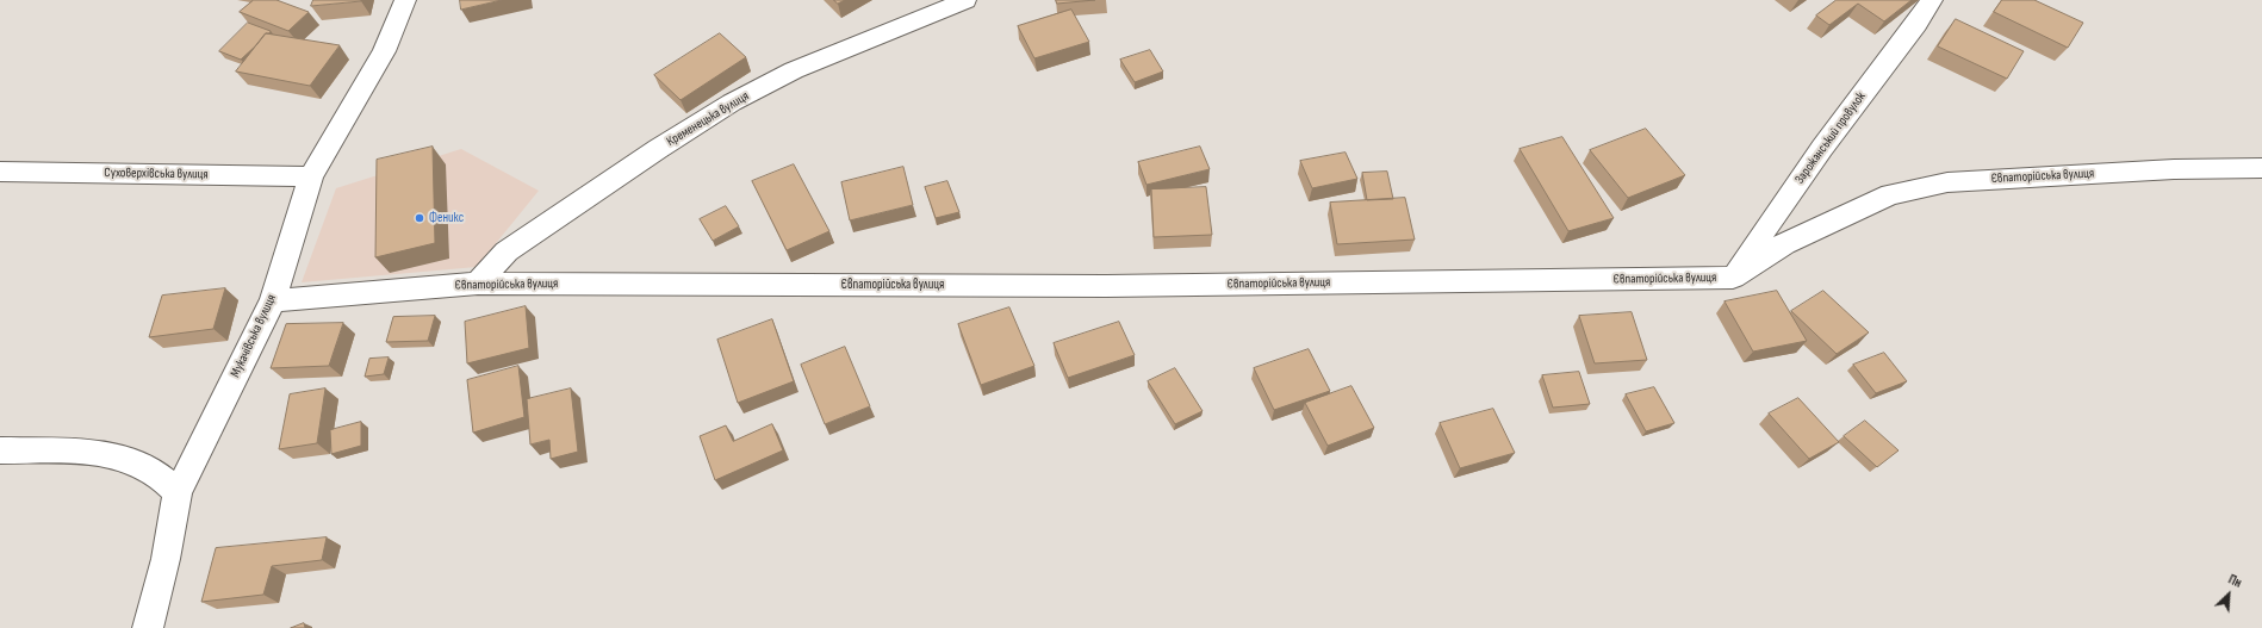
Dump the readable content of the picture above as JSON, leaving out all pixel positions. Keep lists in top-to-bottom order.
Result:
{
  "streets": {
    "street": [
      "Кременецька вулиця",
      "Зарожанський провулок",
      "Суховерхівська вулиця",
      "Євпаторійська вулиця",
      "Мукачівська вулиця"
    ]
  },
  "crossings": [
    ["Кременецька вулиця", "Євпаторійська вулиця"],
    ["Зарожанський провулок", "Євпаторійська вулиця"],
    ["Суховерхівська вулиця", "Мукачівська вулиця"],
    ["Євпаторійська вулиця", "Мукачівська вулиця"]
  ],
  "places": ["Феникс"],
  "north": "top right"
}
